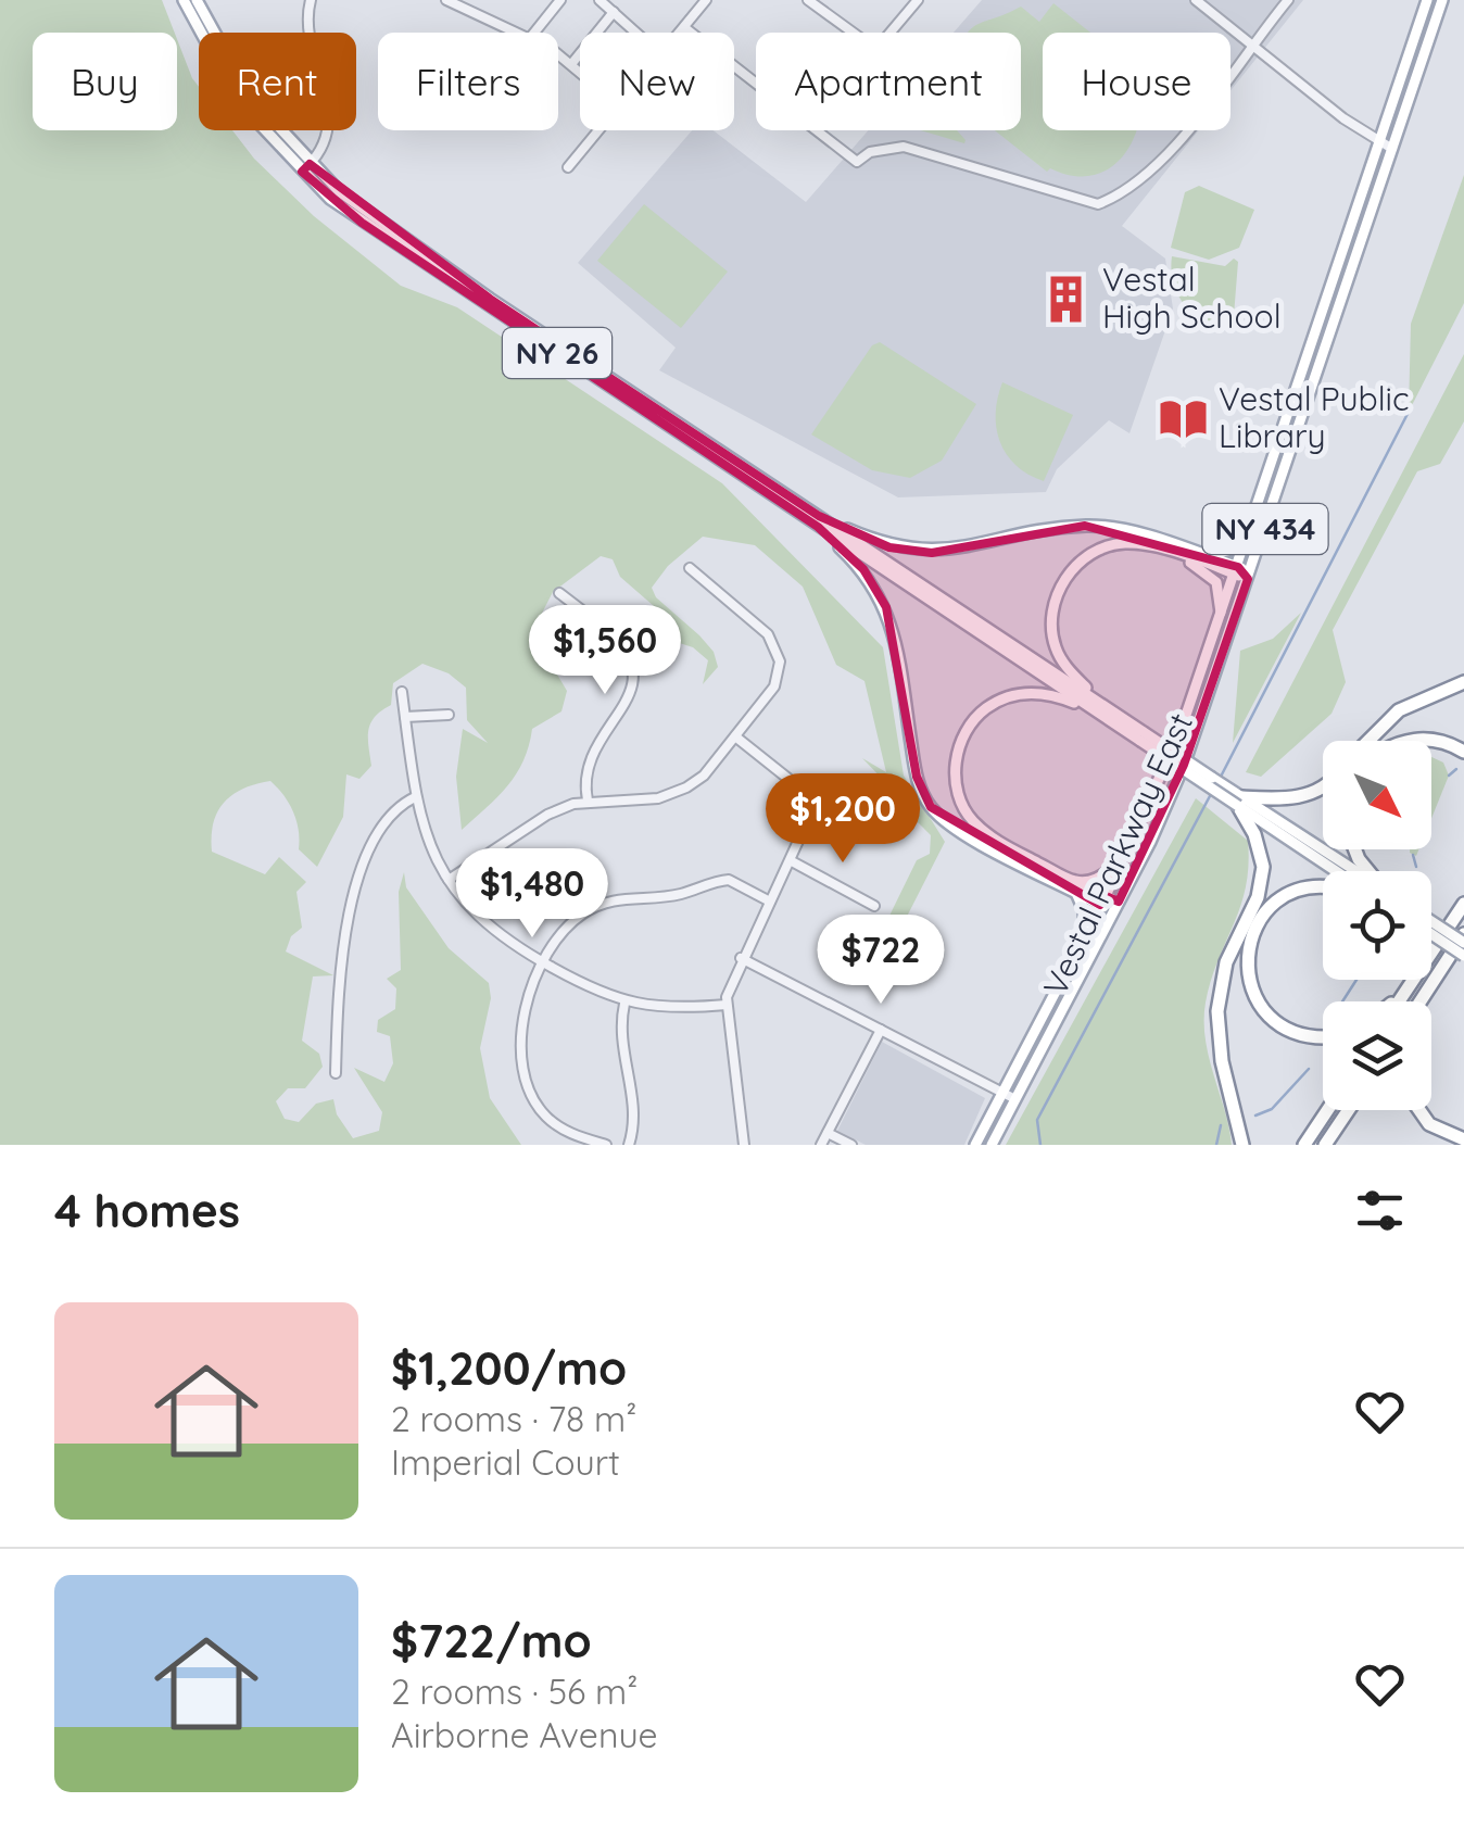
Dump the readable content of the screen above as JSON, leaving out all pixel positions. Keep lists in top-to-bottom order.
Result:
{
  "streets": {
    "main road": ["NY 26", "NY 434", "Vestal Parkway East"]
  },
  "places": {
    "building": ["Vestal High School"],
    "library": ["Vestal Public Library"]
  },
  "north": "bottom right",
  "page": {
    "chip": [
      "Buy",
      "Rent",
      "Filters",
      "New",
      "Apartment",
      "House"
    ],
    "price": [
      "$1,560",
      "$1,200",
      "$1,480",
      "$722"
    ],
    "heading": "4 homes",
    "list": [
      {
        "name": "$1,200/mo",
        "note": "2 rooms · 78 m² · Imperial Court"
      },
      {
        "name": "$722/mo",
        "note": "2 rooms · 56 m² · Airborne Avenue"
      }
    ]
  }
}
